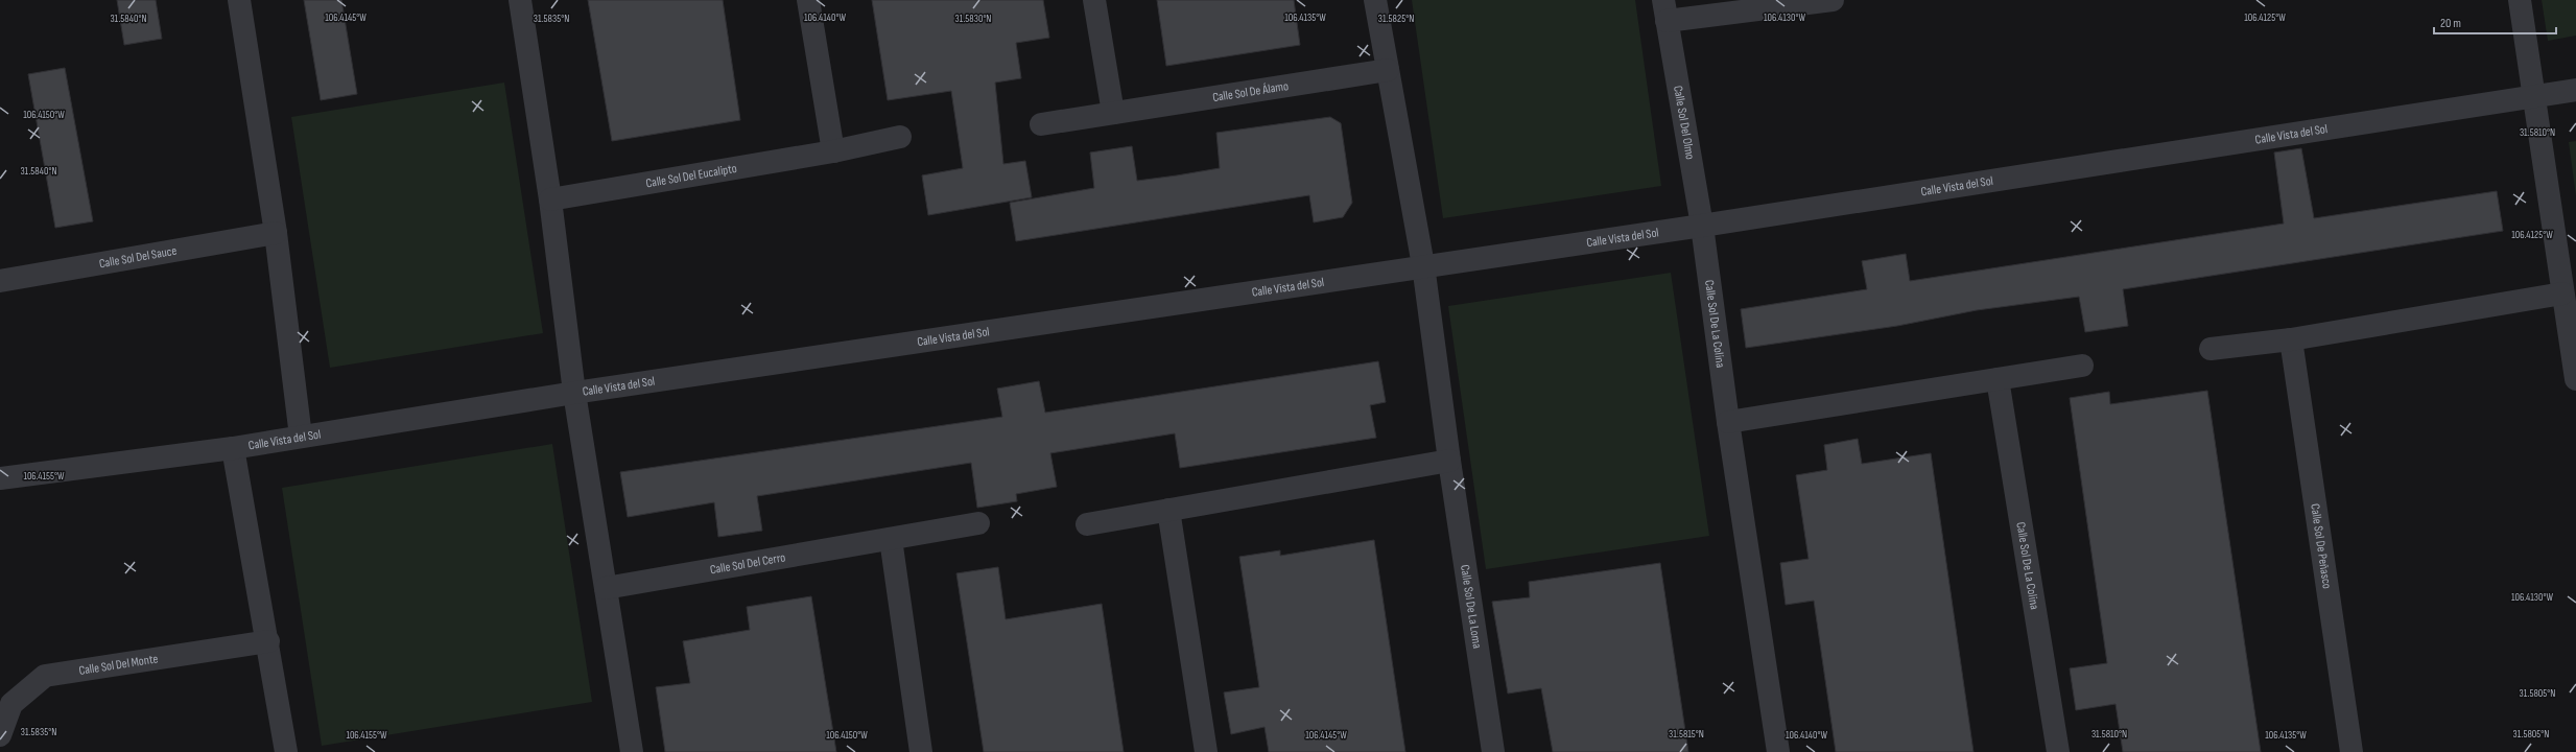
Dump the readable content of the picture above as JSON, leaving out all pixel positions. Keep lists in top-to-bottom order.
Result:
{
  "streets": {
    "street": [
      "Calle Sol De Álamo",
      "Calle Sol Del Olmo",
      "Calle Vista del Sol",
      "Calle Sol Del Eucalipto",
      "Calle Sol Del Sauce",
      "Calle Sol De La Colina",
      "Calle Sol De Peñasco",
      "Calle Sol Del Cerro",
      "Calle Sol De La Loma",
      "Calle Sol Del Monte"
    ]
  },
  "crossings": [
    ["Calle Sol Del Olmo", "Calle Vista del Sol"],
    ["Calle Sol Del Olmo", "Calle Sol De La Colina"],
    ["Calle Vista del Sol", "Calle Sol De La Colina"],
    ["Calle Vista del Sol", "Calle Sol De La Loma"]
  ],
  "scale_bar": "20 m",
  "coordinates": [
    "106.4145°W",
    "106.4140°W",
    "106.4135°W",
    "106.4130°W",
    "106.4125°W",
    "31.5840°N",
    "31.5835°N",
    "31.5830°N",
    "31.5825°N",
    "106.4150°W",
    "31.5810°N",
    "106.4155°W",
    "31.5805°N",
    "31.5815°N"
  ]
}
